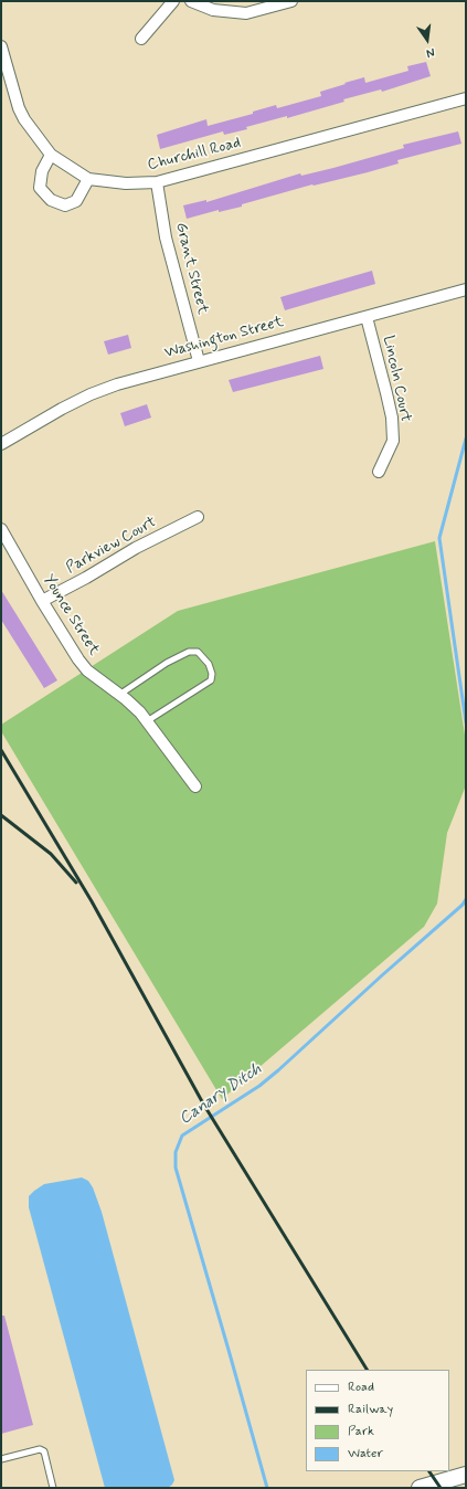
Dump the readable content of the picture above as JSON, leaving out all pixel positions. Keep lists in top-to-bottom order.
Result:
{
  "streets": {
    "street": [
      "Churchill Road",
      "Grant Street",
      "Washington Street",
      "Lincoln Court",
      "Parkview Court",
      "Younce Street"
    ]
  },
  "crossings": [
    ["Churchill Road", "Grant Street"],
    ["Grant Street", "Washington Street"],
    ["Washington Street", "Lincoln Court"],
    ["Parkview Court", "Younce Street"]
  ],
  "water": ["Canary Ditch"],
  "legend": [
    "Road",
    "Railway",
    "Park",
    "Water"
  ],
  "north": "bottom"
}
